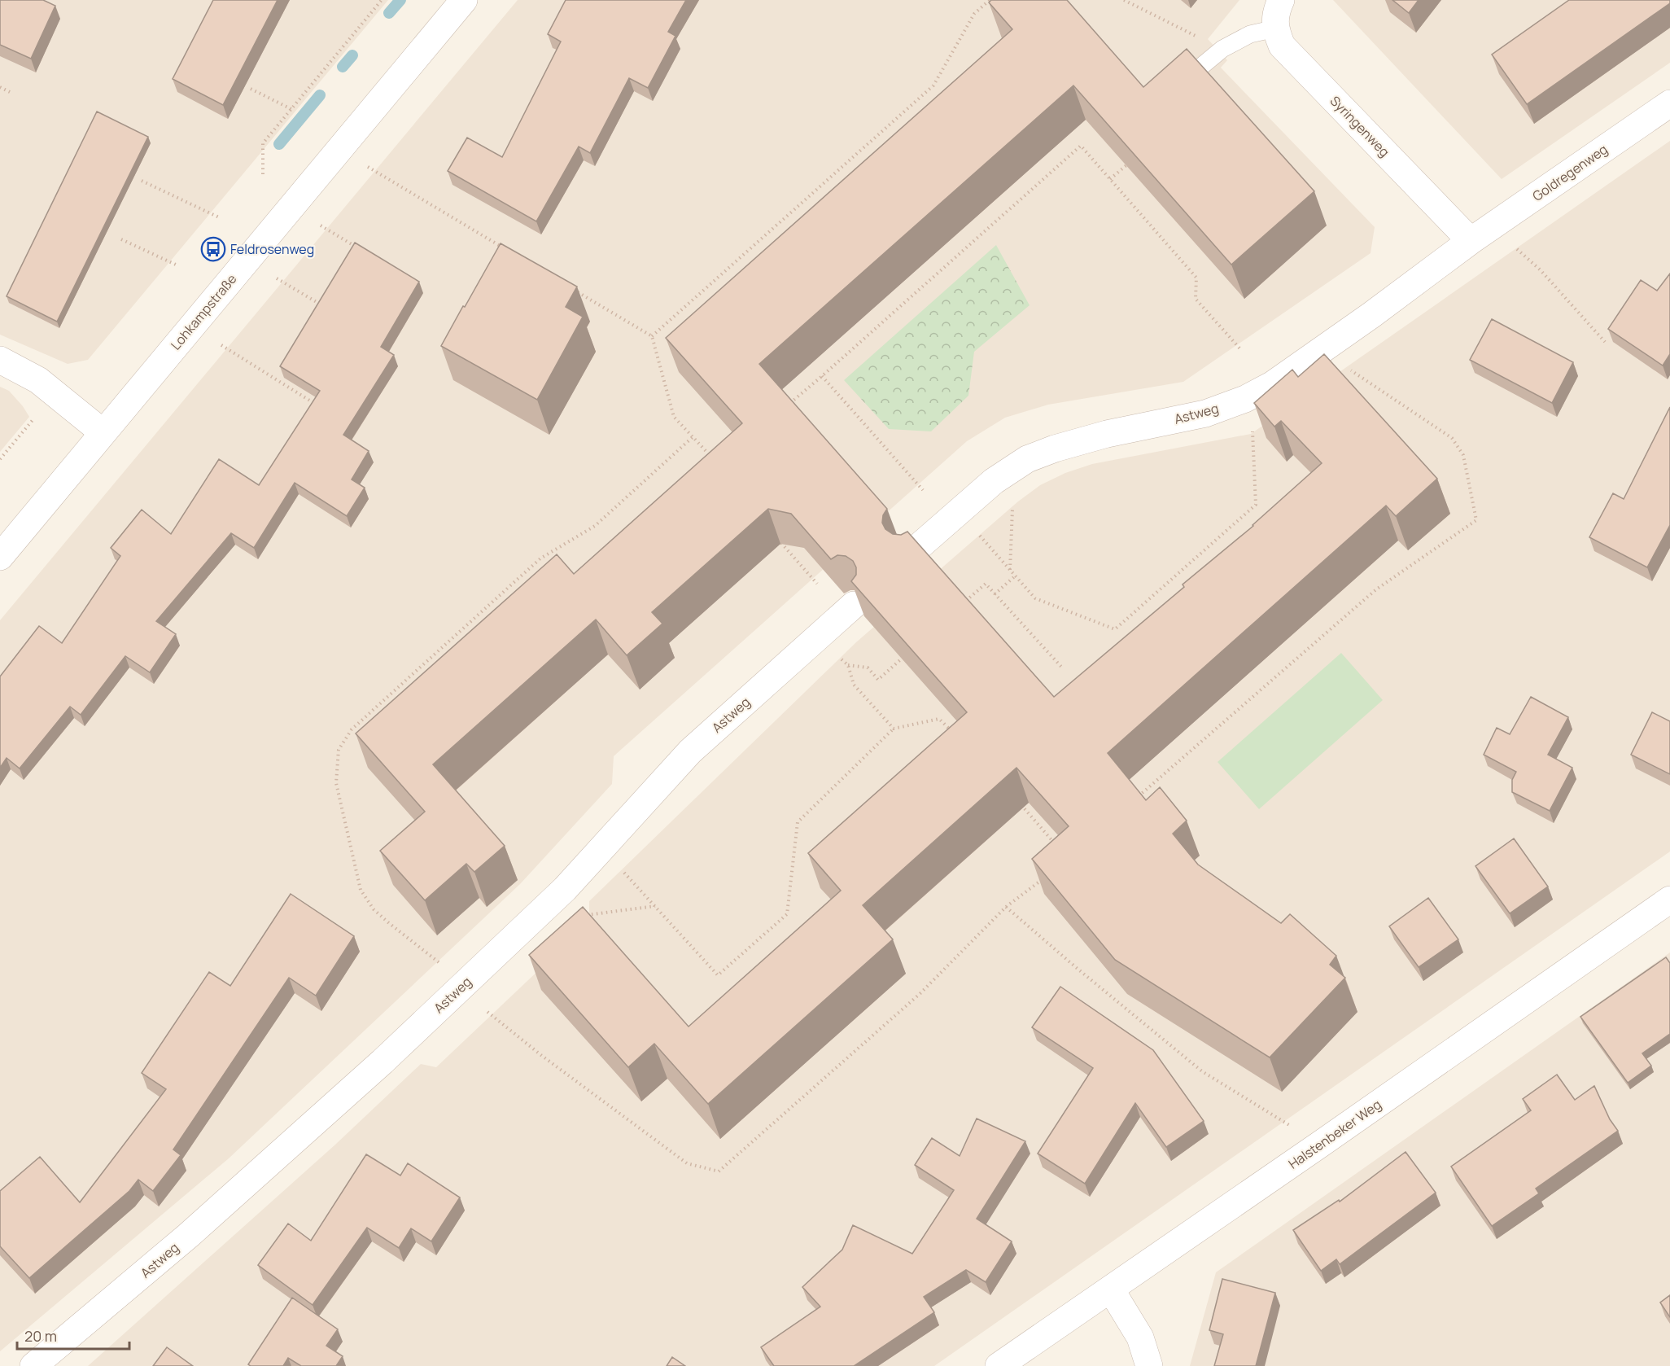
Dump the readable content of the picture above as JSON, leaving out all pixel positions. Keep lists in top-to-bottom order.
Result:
{
  "streets": {
    "street": [
      "Syringenweg",
      "Goldregenweg",
      "Lohkampstraße",
      "Astweg",
      "Halstenbeker Weg"
    ]
  },
  "crossings": [
    ["Syringenweg", "Goldregenweg"],
    ["Syringenweg", "Astweg"],
    ["Goldregenweg", "Astweg"]
  ],
  "places": {
    "bus stop": ["Feldrosenweg"]
  },
  "scale_bar": "20 m"
}
